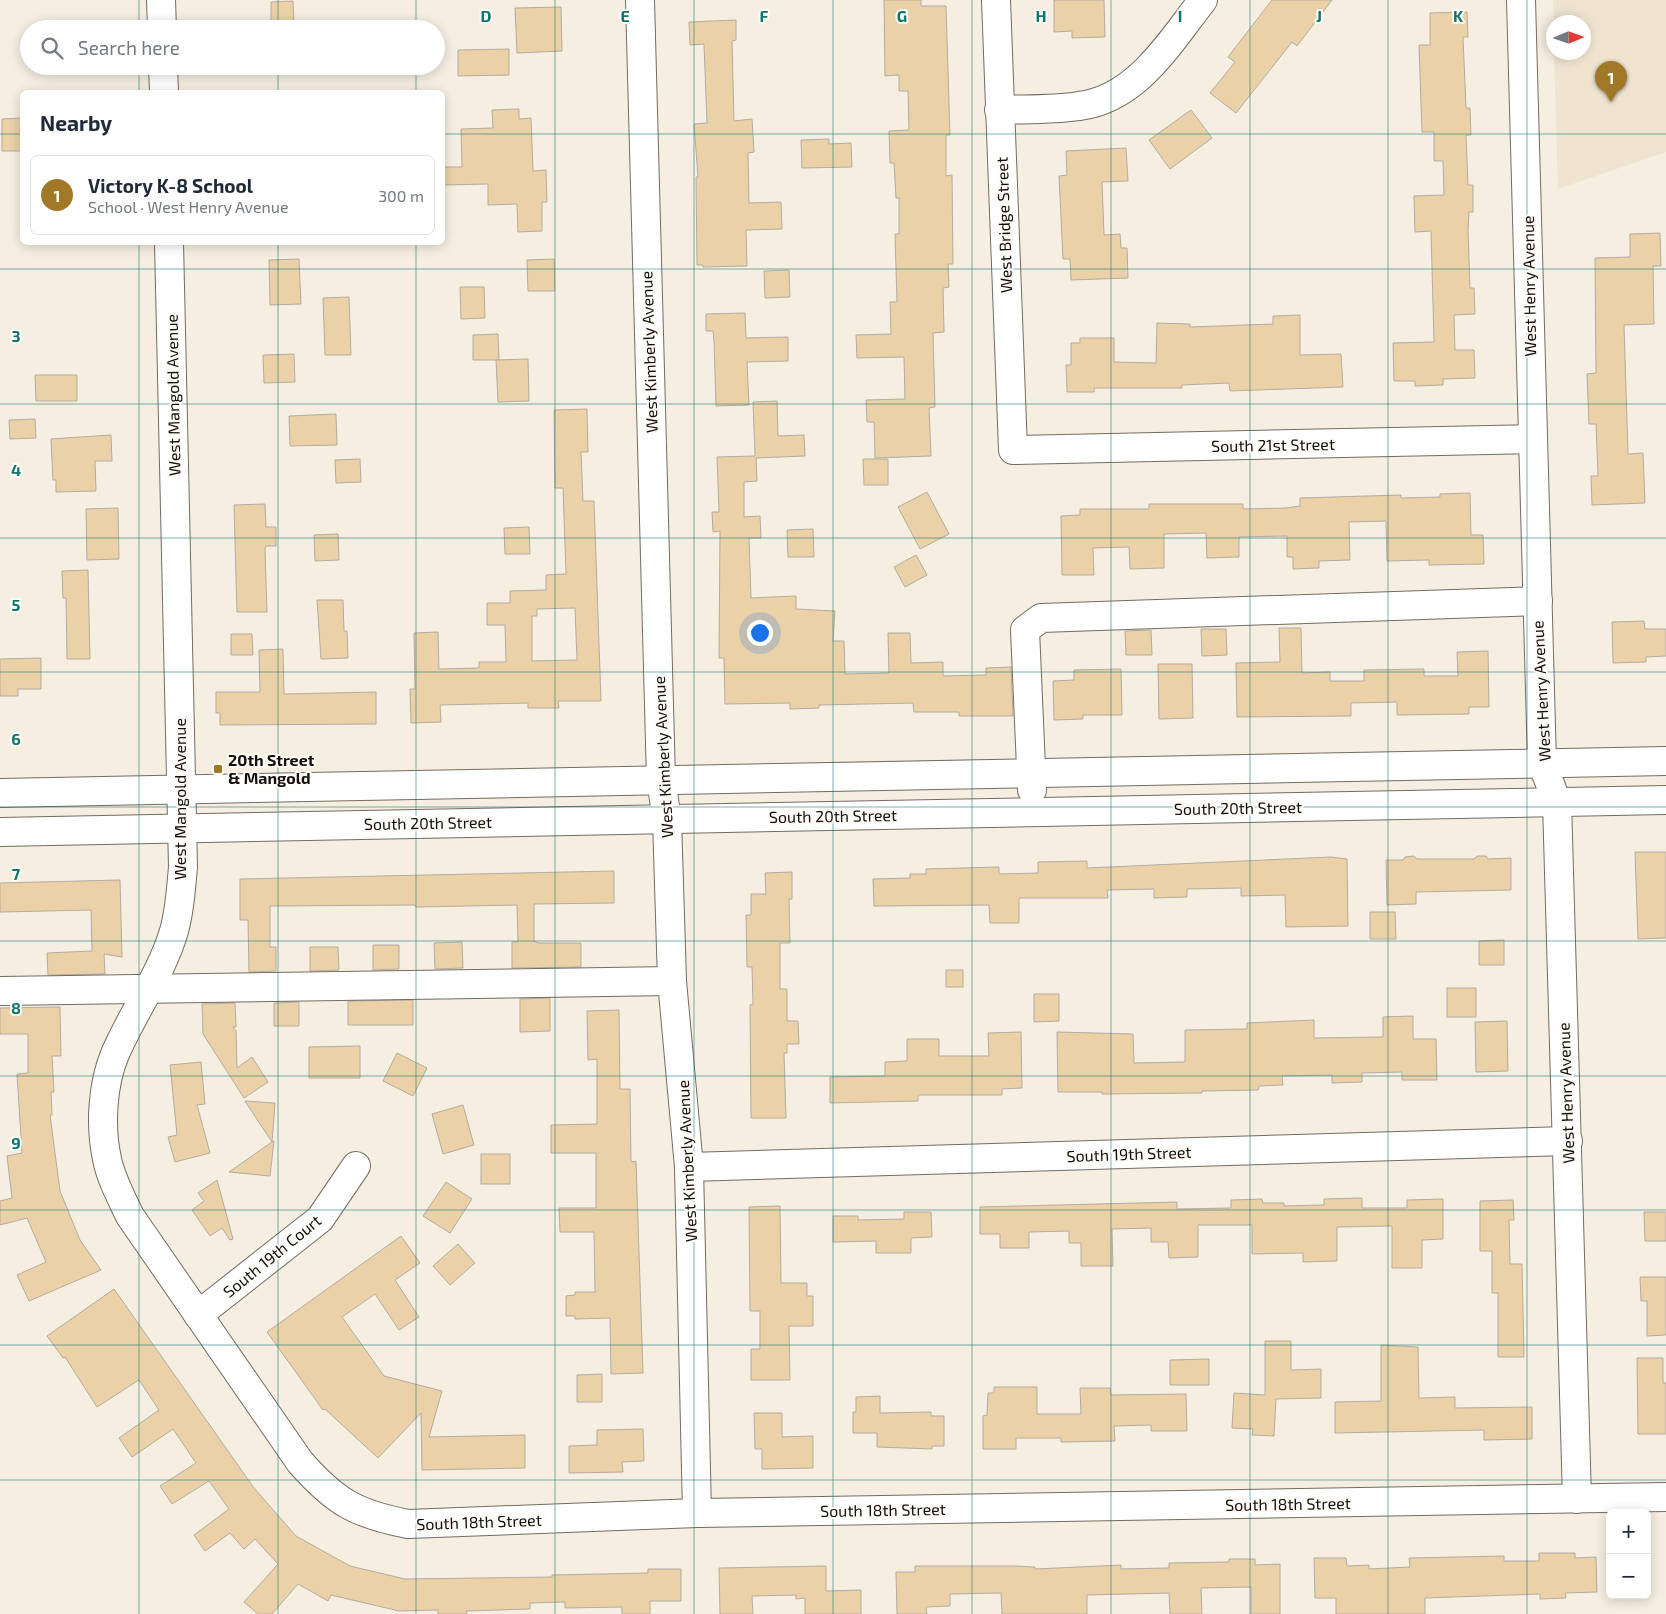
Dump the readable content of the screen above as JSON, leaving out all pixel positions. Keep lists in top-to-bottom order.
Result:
{
  "streets": {
    "street": [
      "West Bridge Street",
      "West Henry Avenue",
      "West Kimberly Avenue",
      "West Mangold Avenue",
      "South 21st Street",
      "South 20th Street",
      "South 19th Street",
      "South 19th Court",
      "South 18th Street"
    ]
  },
  "crossings": [
    ["West Bridge Street", "South 21st Street"],
    ["West Henry Avenue", "South 21st Street"],
    ["West Henry Avenue", "South 20th Street"],
    ["West Henry Avenue", "South 19th Street"],
    ["West Henry Avenue", "South 18th Street"],
    ["West Kimberly Avenue", "South 20th Street"],
    ["West Kimberly Avenue", "South 19th Street"],
    ["West Kimberly Avenue", "South 18th Street"],
    ["West Mangold Avenue", "South 20th Street"],
    ["West Mangold Avenue", "South 19th Court"],
    ["West Mangold Avenue", "South 18th Street"],
    ["South 19th Court", "South 18th Street"]
  ],
  "places": {
    "transit": ["20th Street & Mangold"]
  },
  "north": "right",
  "page": {
    "search": "Search here",
    "pins": "1",
    "heading": "Nearby",
    "list": [
      {
        "mark": "1",
        "name": "Victory K-8 School",
        "note": "School · West Henry Avenue",
        "value": "300 m"
      }
    ],
    "map_buttons": ["+", "−"]
  },
  "grid": {
    "columns": [
      "D",
      "E",
      "F",
      "G",
      "H",
      "I",
      "J",
      "K"
    ],
    "rows": [
      "3",
      "4",
      "5",
      "6",
      "7",
      "8",
      "9"
    ]
  }
}
